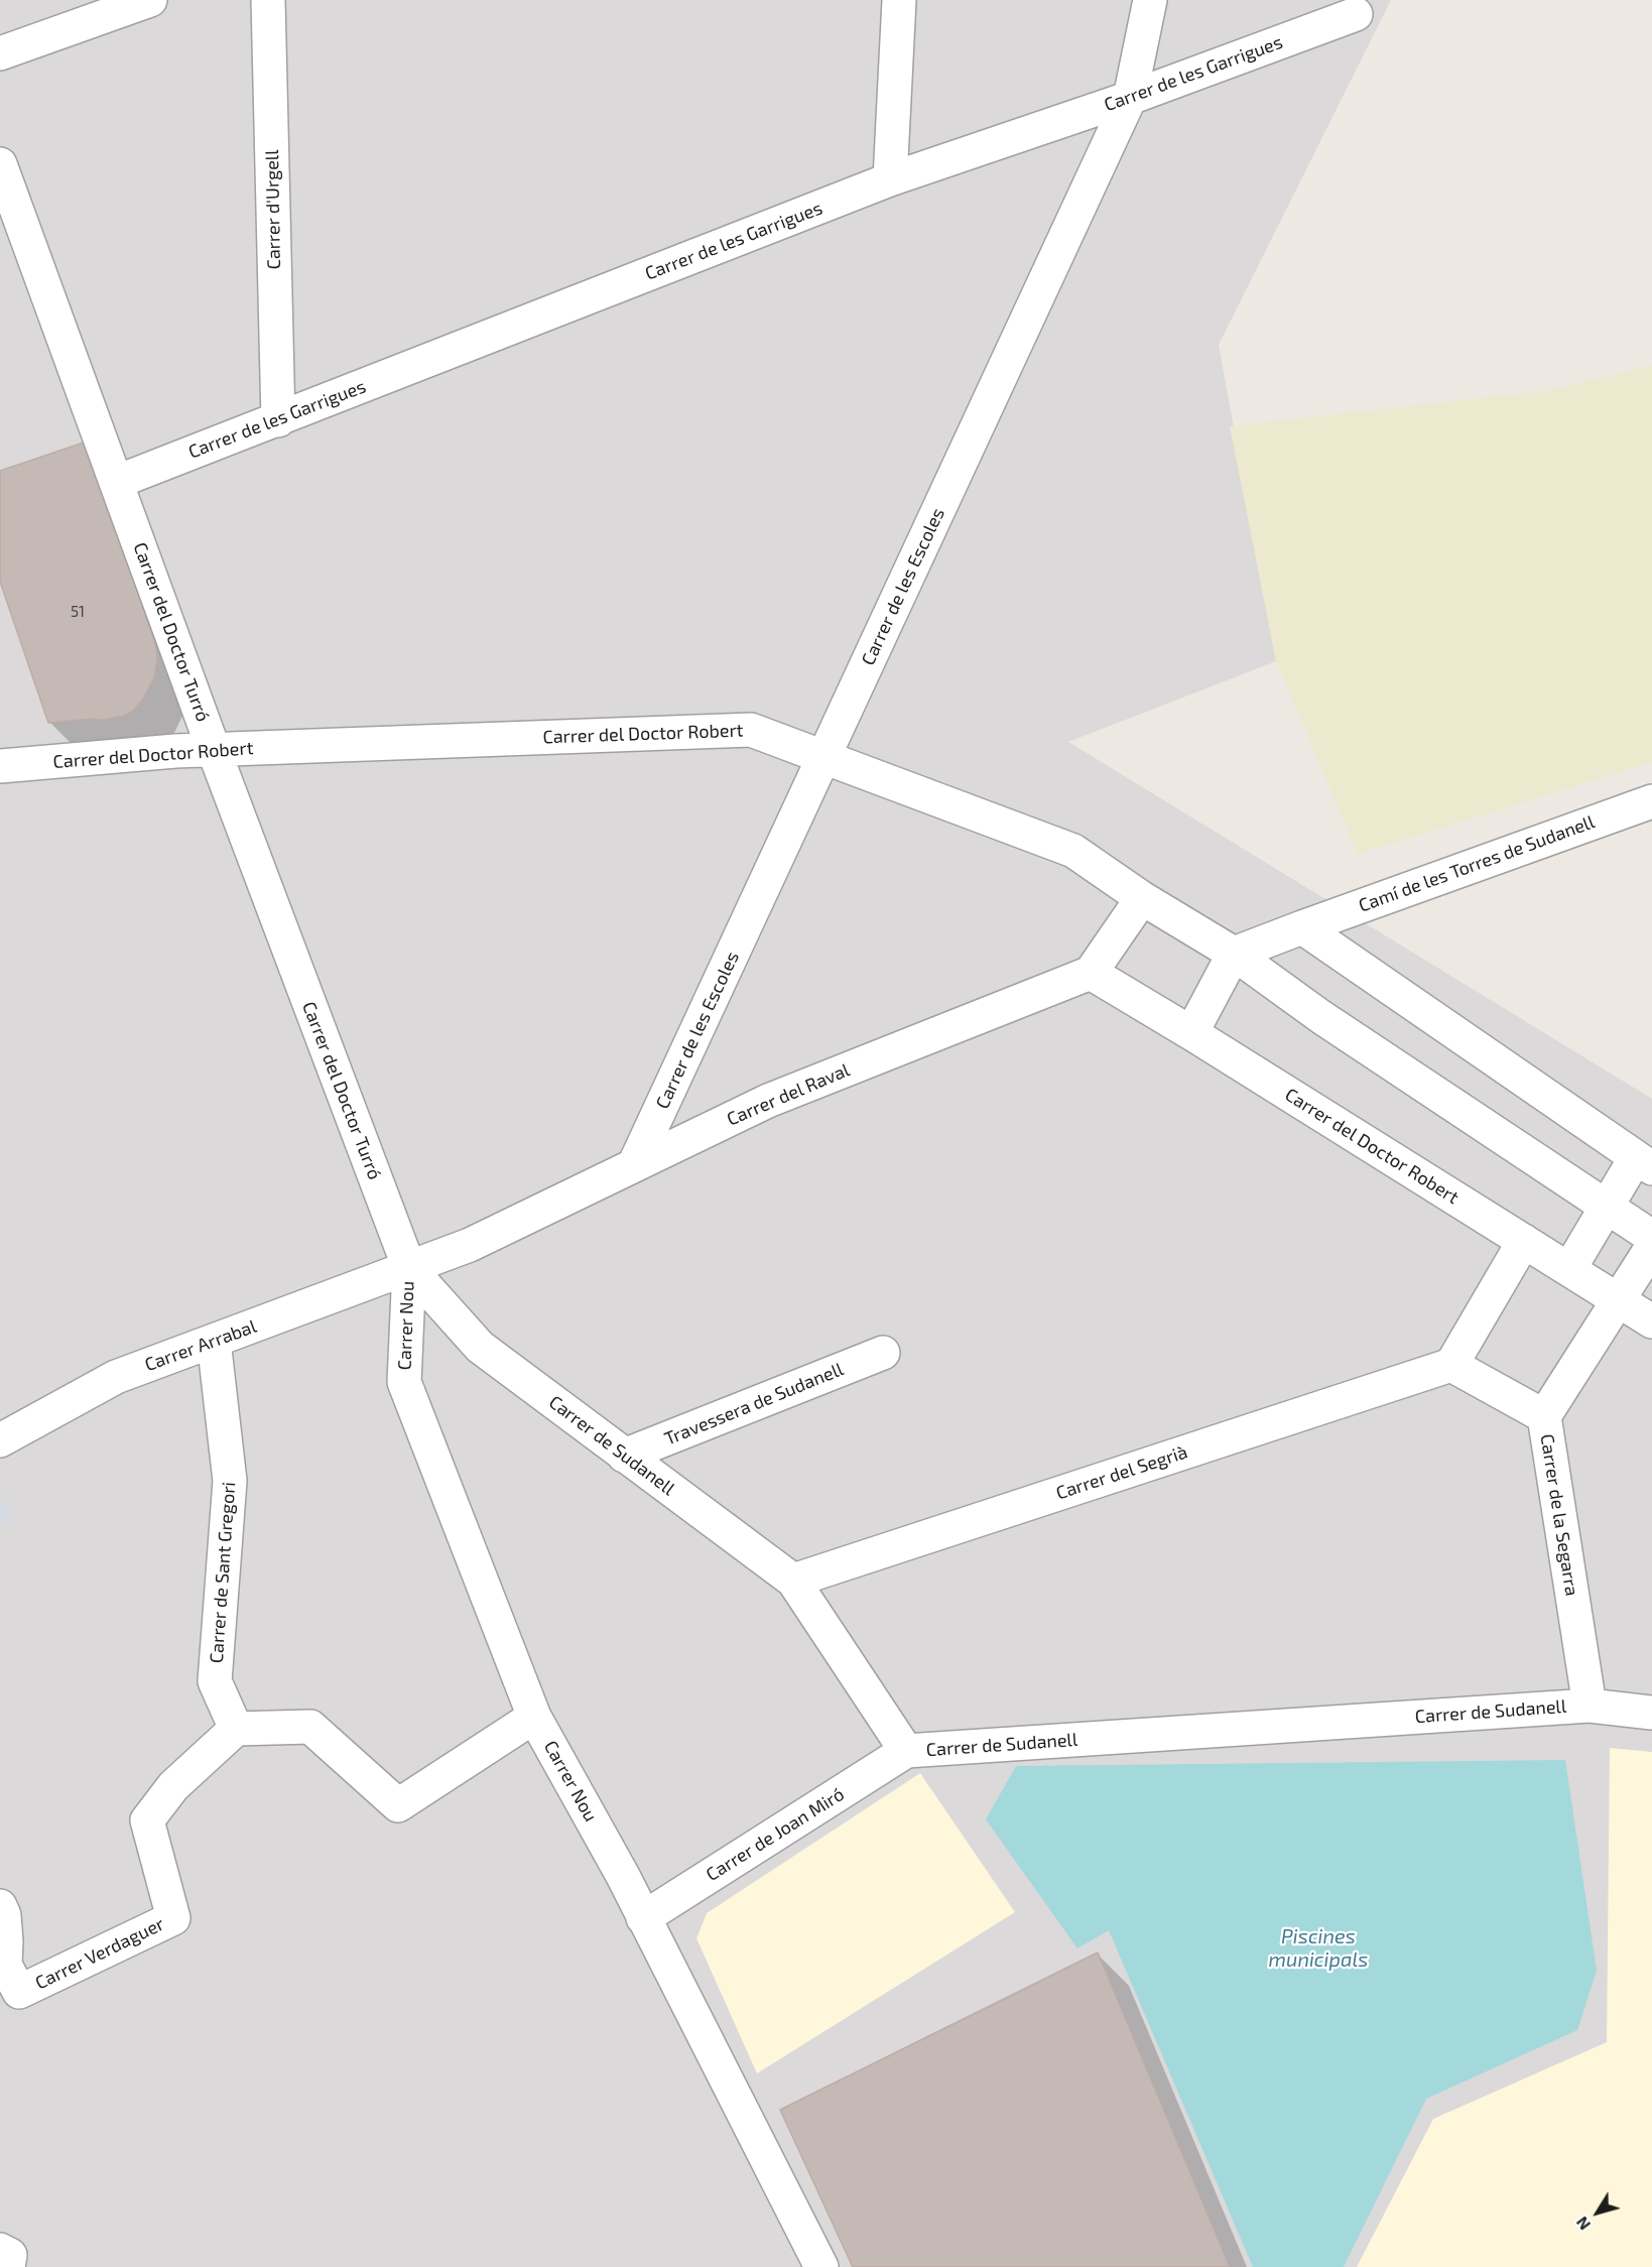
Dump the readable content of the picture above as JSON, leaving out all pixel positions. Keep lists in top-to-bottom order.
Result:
{
  "streets": {
    "street": [
      "Carrer de les Garrigues",
      "Carrer d'Urgell",
      "Carrer de les Escoles",
      "Carrer del Doctor Turró",
      "Carrer del Doctor Robert",
      "Camí de les Torres de Sudanell",
      "Carrer del Raval",
      "Carrer Nou",
      "Carrer Arrabal",
      "Travessera de Sudanell",
      "Carrer de Sudanell",
      "Carrer del Segrià",
      "Carrer de la Segarra",
      "Carrer de Sant Gregori",
      "Carrer de Joan Miró",
      "Carrer Verdaguer"
    ]
  },
  "crossings": [
    ["Carrer de les Garrigues", "Carrer d'Urgell"],
    ["Carrer de les Garrigues", "Carrer de les Escoles"],
    ["Carrer de les Garrigues", "Carrer del Doctor Turró"],
    ["Carrer de les Escoles", "Carrer del Doctor Robert"],
    ["Carrer de les Escoles", "Carrer del Raval"],
    ["Carrer del Doctor Turró", "Carrer del Doctor Robert"],
    ["Carrer del Doctor Turró", "Carrer del Raval"],
    ["Carrer del Doctor Turró", "Carrer Nou"],
    ["Carrer del Doctor Turró", "Carrer Arrabal"],
    ["Carrer del Doctor Turró", "Carrer de Sudanell"],
    ["Carrer del Doctor Robert", "Carrer del Raval"],
    ["Carrer del Doctor Robert", "Carrer de la Segarra"],
    ["Carrer del Raval", "Carrer Nou"],
    ["Carrer del Raval", "Carrer Arrabal"],
    ["Carrer del Raval", "Carrer de Sudanell"],
    ["Carrer Nou", "Carrer Arrabal"],
    ["Carrer Nou", "Carrer de Sudanell"],
    ["Carrer Nou", "Carrer de Joan Miró"],
    ["Carrer Arrabal", "Carrer de Sudanell"],
    ["Carrer Arrabal", "Carrer de Sant Gregori"],
    ["Travessera de Sudanell", "Carrer de Sudanell"],
    ["Carrer de Sudanell", "Carrer del Segrià"],
    ["Carrer de Sudanell", "Carrer de la Segarra"],
    ["Carrer de Sudanell", "Carrer de Joan Miró"],
    ["Carrer de Sant Gregori", "Carrer Verdaguer"]
  ],
  "water": ["Piscines municipals"],
  "house_numbers": ["51"],
  "north": "bottom left"
}
